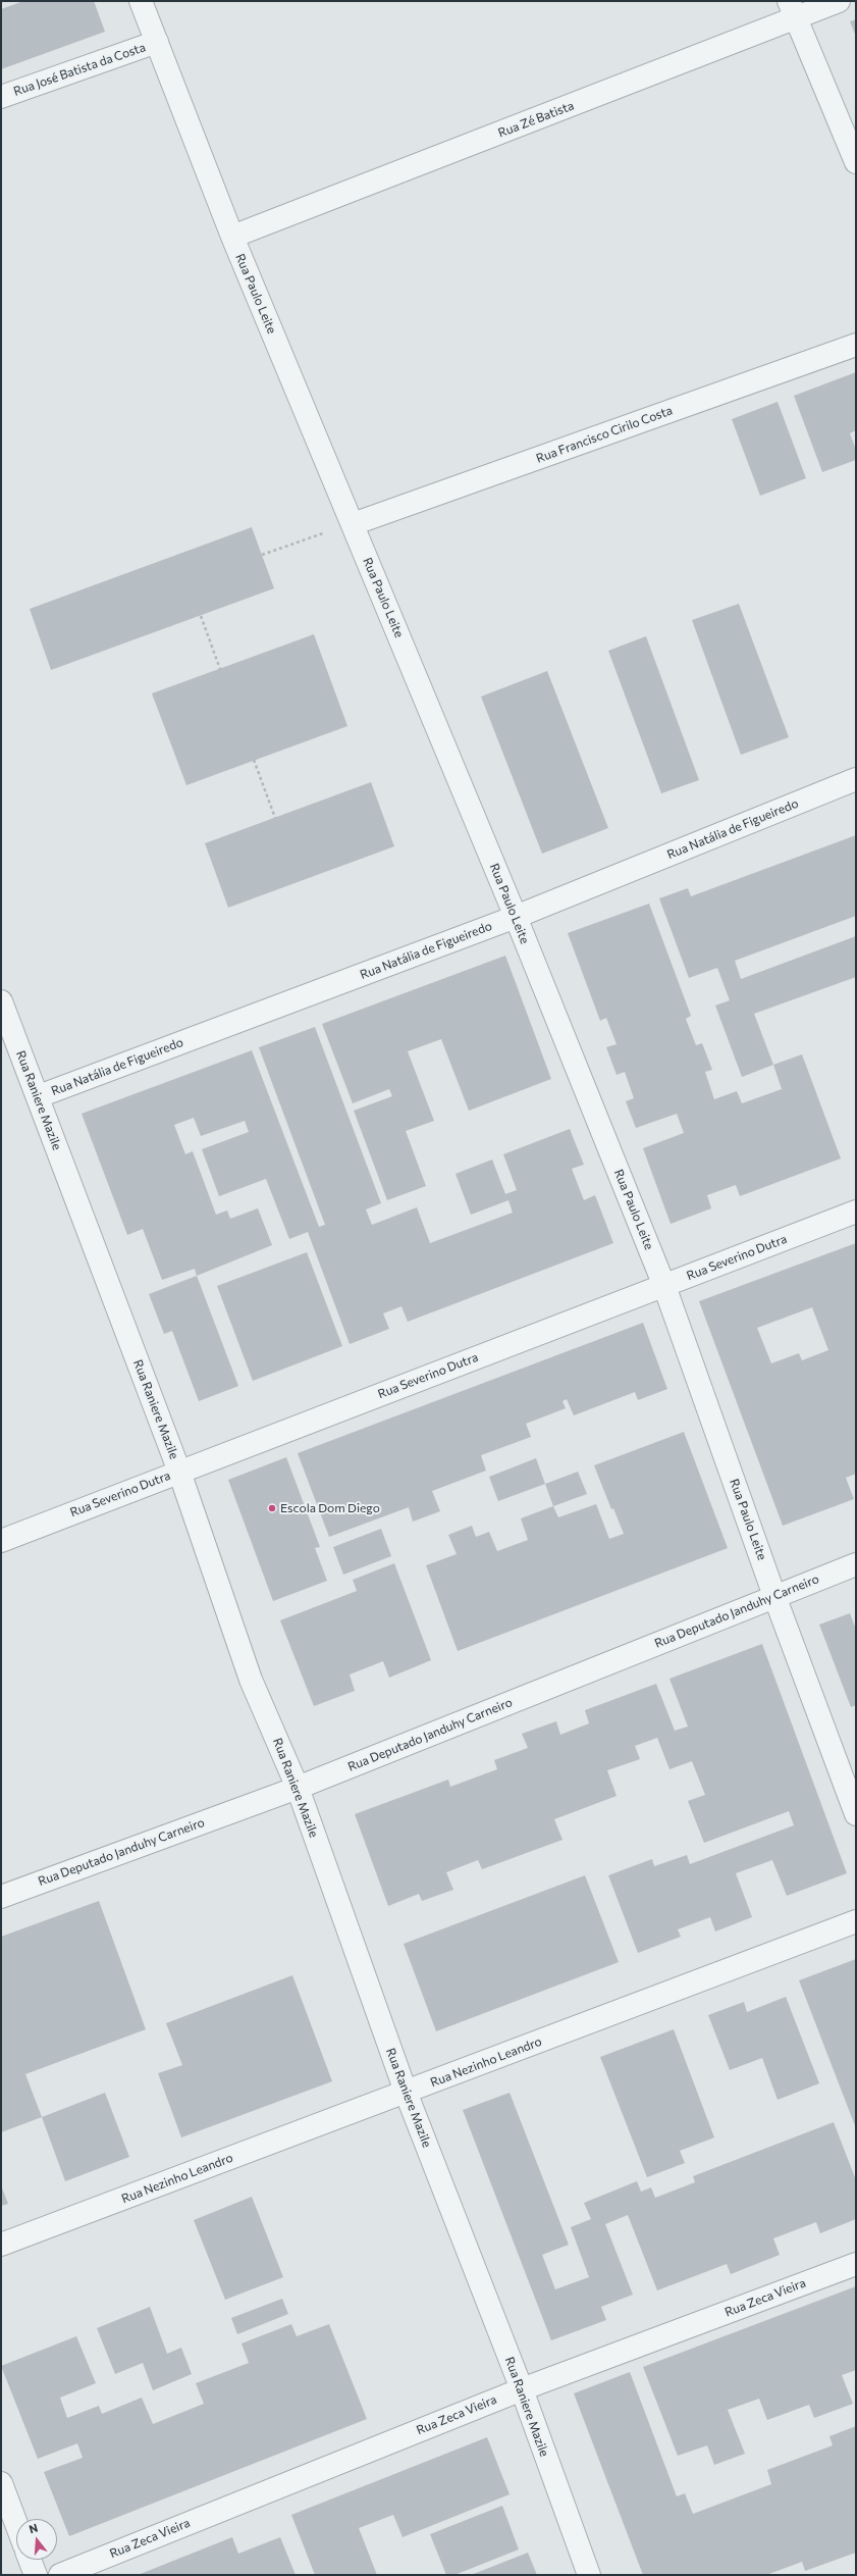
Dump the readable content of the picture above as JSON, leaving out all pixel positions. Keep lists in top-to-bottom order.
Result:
{
  "streets": {
    "street": [
      "Rua José Batista da Costa",
      "Rua Zé Batista",
      "Rua Paulo Leite",
      "Rua Francisco Cirilo Costa",
      "Rua Natália de Figueiredo",
      "Rua Raniere Mazile",
      "Rua Severino Dutra",
      "Rua Deputado Janduhy Carneiro",
      "Rua Nezinho Leandro",
      "Rua Zeca Vieira"
    ]
  },
  "crossings": [
    ["Rua José Batista da Costa", "Rua Paulo Leite"],
    ["Rua Zé Batista", "Rua Paulo Leite"],
    ["Rua Paulo Leite", "Rua Francisco Cirilo Costa"],
    ["Rua Paulo Leite", "Rua Natália de Figueiredo"],
    ["Rua Paulo Leite", "Rua Severino Dutra"],
    ["Rua Paulo Leite", "Rua Deputado Janduhy Carneiro"],
    ["Rua Natália de Figueiredo", "Rua Raniere Mazile"],
    ["Rua Raniere Mazile", "Rua Severino Dutra"],
    ["Rua Raniere Mazile", "Rua Deputado Janduhy Carneiro"],
    ["Rua Raniere Mazile", "Rua Nezinho Leandro"],
    ["Rua Raniere Mazile", "Rua Zeca Vieira"]
  ],
  "places": ["Escola Dom Diego"],
  "north": "top"
}
